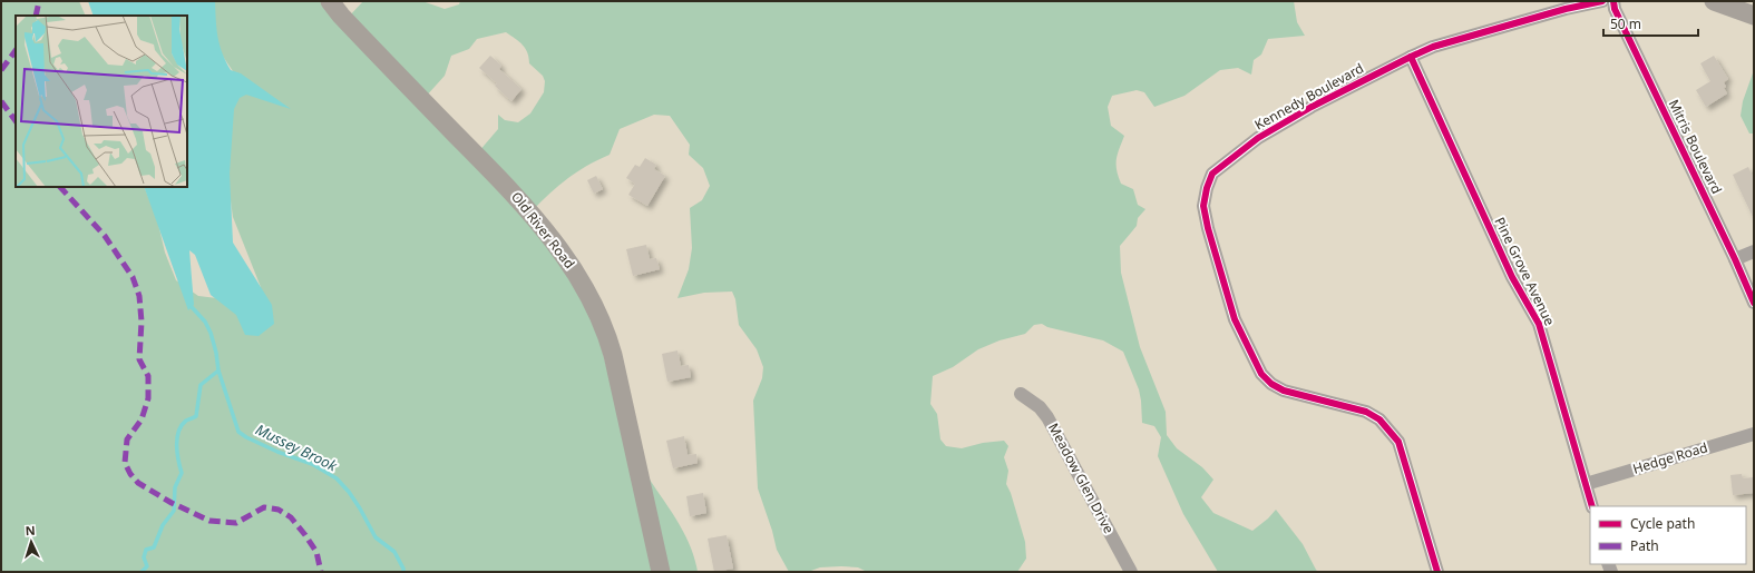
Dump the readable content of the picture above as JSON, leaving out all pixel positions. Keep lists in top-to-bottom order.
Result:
{
  "streets": {
    "main road": ["Old River Road"],
    "street": [
      "Kennedy Boulevard",
      "Mitris Boulevard",
      "Pine Grove Avenue",
      "Hedge Road",
      "Meadow Glen Drive"
    ]
  },
  "crossings": [
    ["Kennedy Boulevard", "Pine Grove Avenue"],
    ["Pine Grove Avenue", "Hedge Road"]
  ],
  "water": ["Mussey Brook"],
  "legend": ["Cycle path", "Path"],
  "scale_bar": "50 m",
  "north": "top"
}
